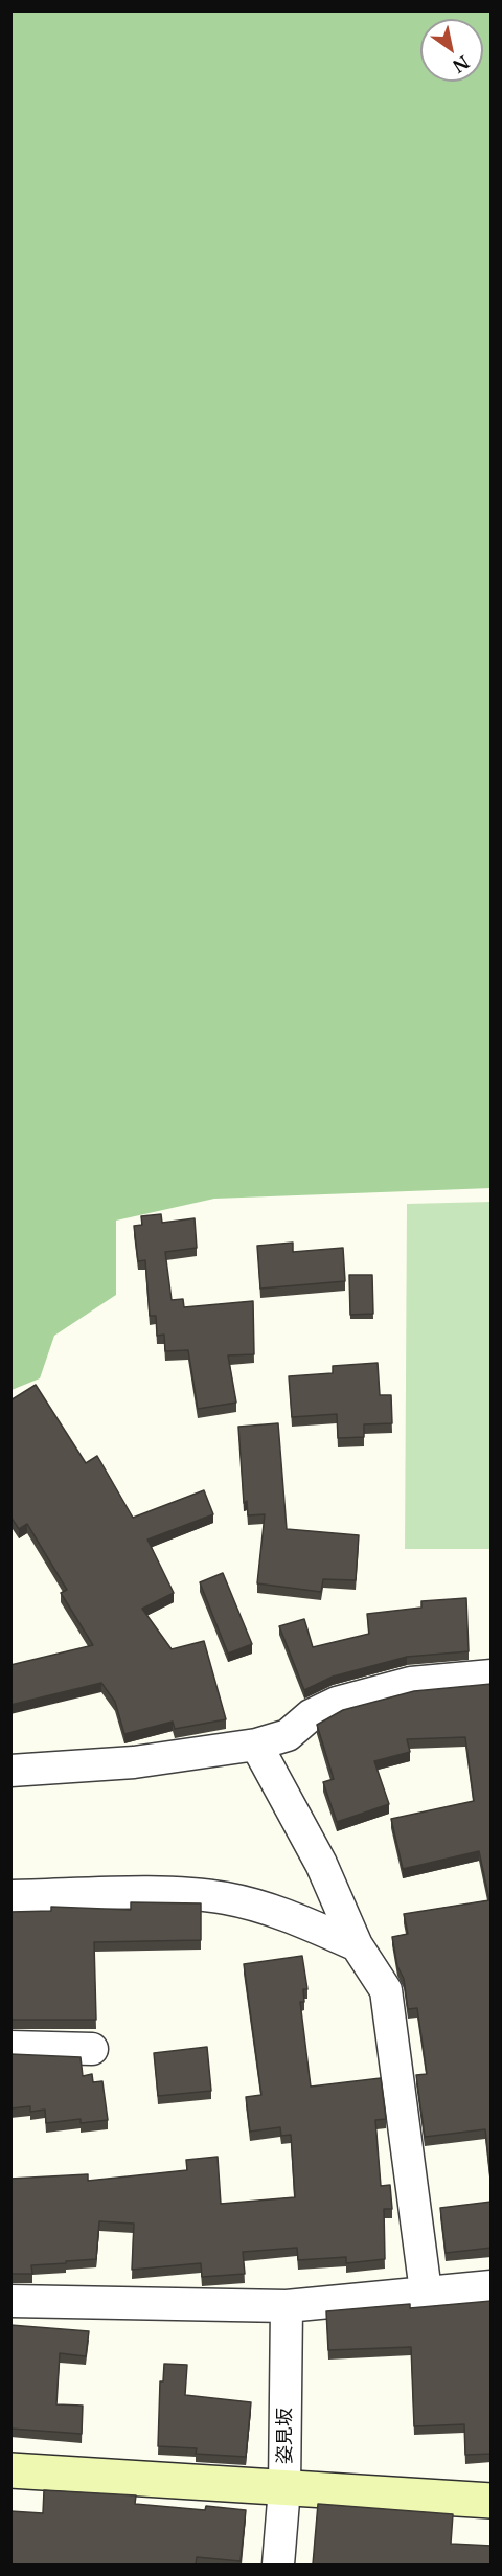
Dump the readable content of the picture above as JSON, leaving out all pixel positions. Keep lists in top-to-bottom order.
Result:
{
  "streets": {
    "street": ["姿見坂"]
  },
  "north": "bottom right"
}
